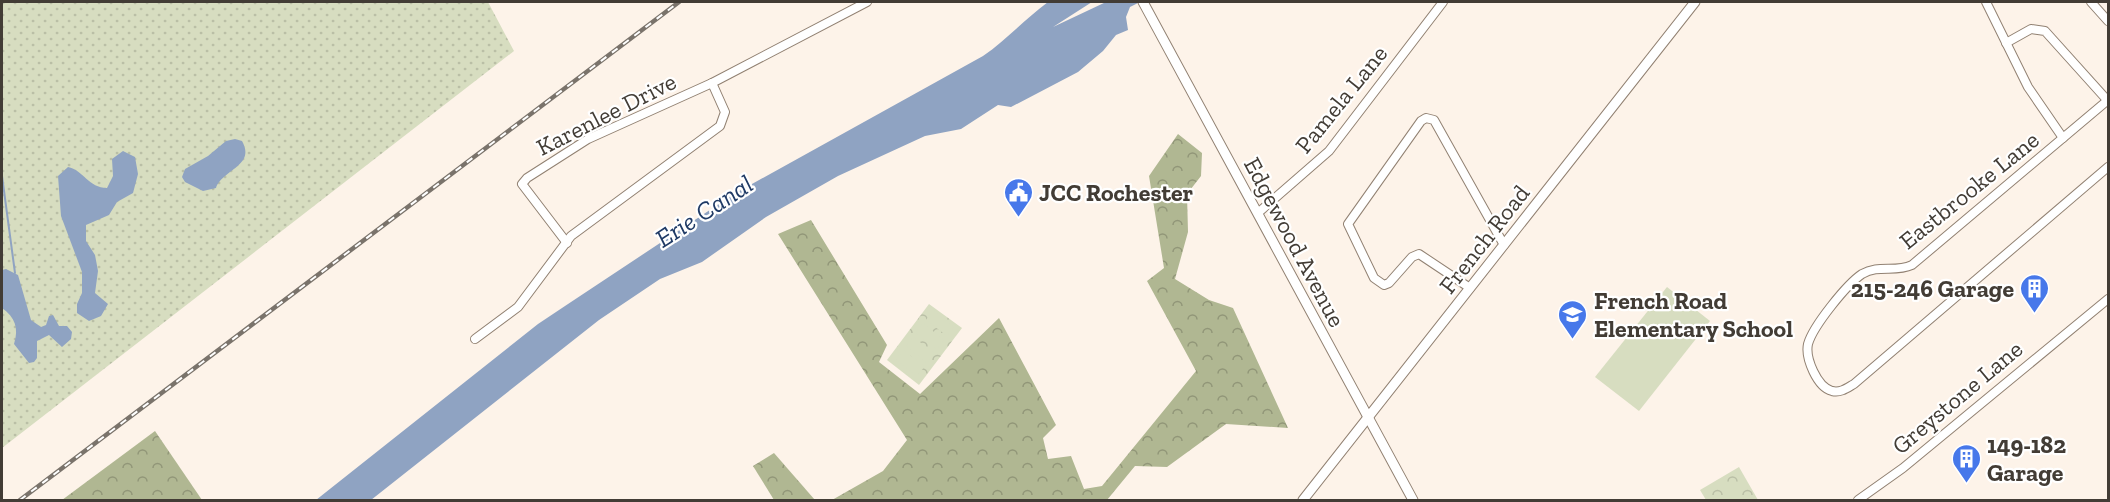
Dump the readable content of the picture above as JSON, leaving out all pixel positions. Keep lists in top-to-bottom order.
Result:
{
  "streets": {
    "street": [
      "Pamela Lane",
      "Karenlee Drive",
      "Eastbrooke Lane",
      "French Road",
      "Edgewood Avenue",
      "Greystone Lane"
    ]
  },
  "crossings": [
    ["Pamela Lane", "Edgewood Avenue"],
    ["French Road", "Edgewood Avenue"]
  ],
  "water": ["Erie Canal"],
  "places": {
    "public building": ["JCC Rochester"],
    "building": ["215-246 Garage", "149-182 Garage"],
    "school or university": ["French Road Elementary School"]
  }
}
